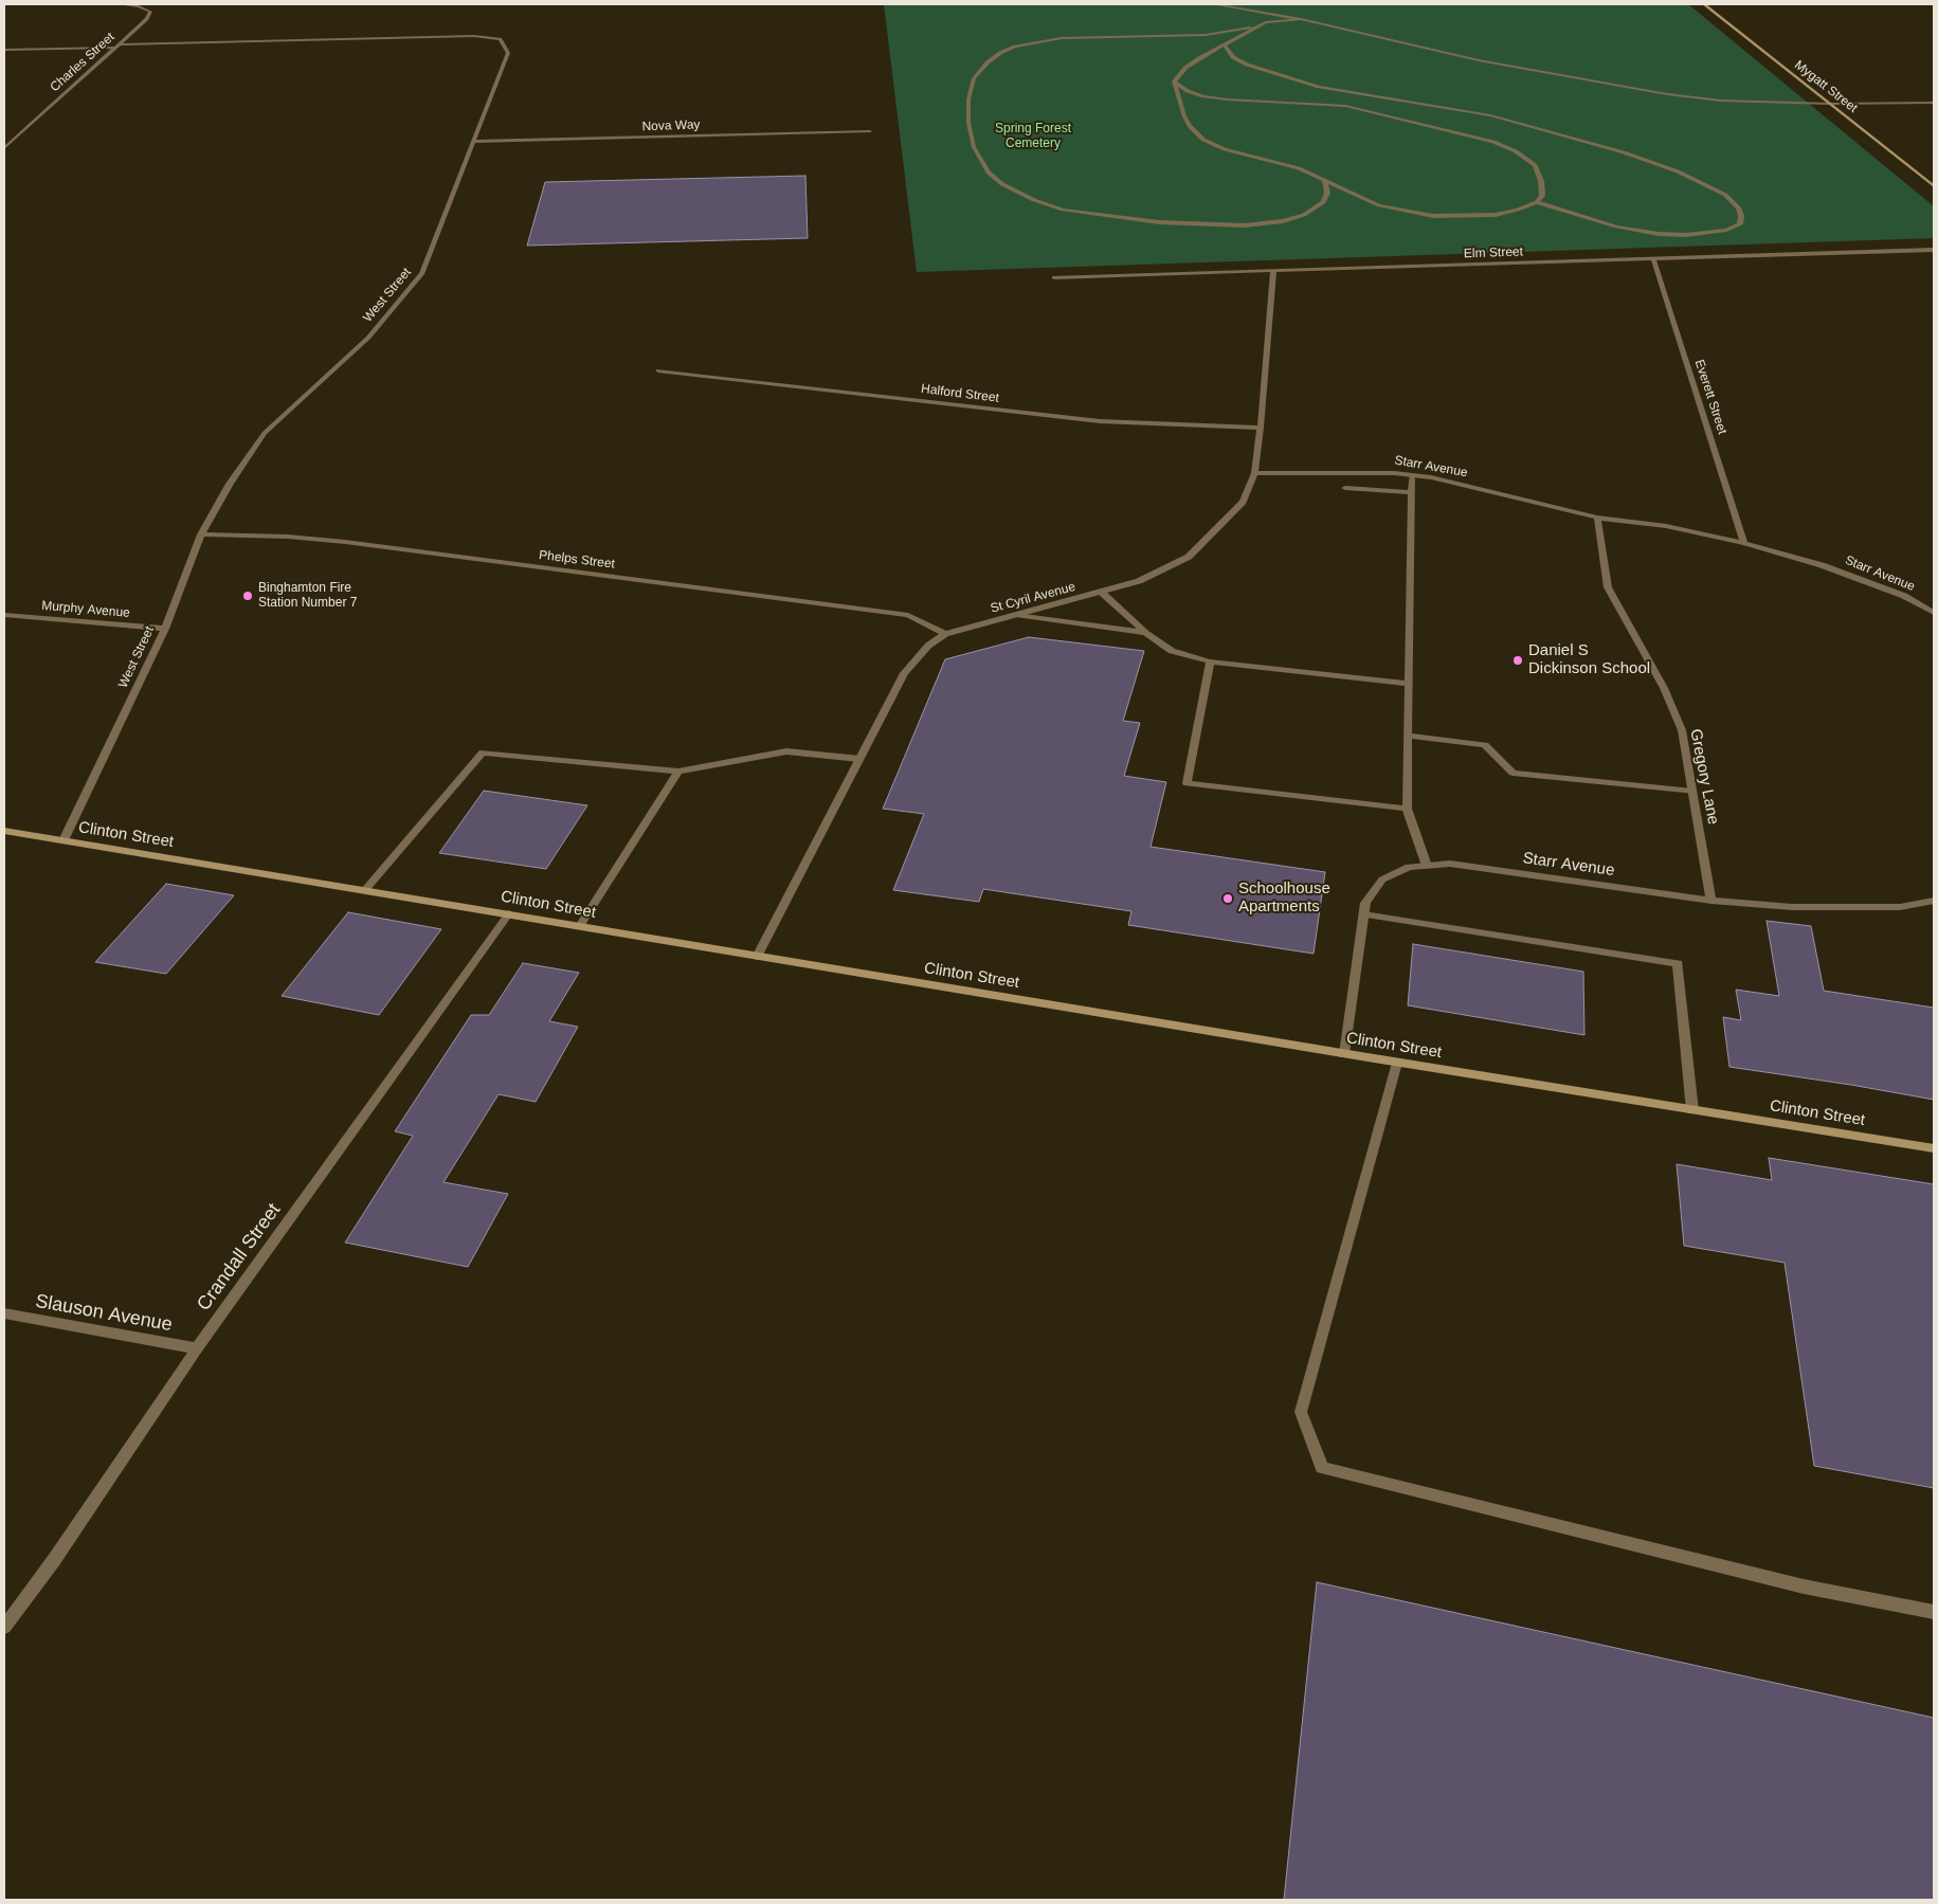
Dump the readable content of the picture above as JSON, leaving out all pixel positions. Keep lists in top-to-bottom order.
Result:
{
  "streets": {
    "street": [
      "Charles Street",
      "Mygatt Street",
      "Nova Way",
      "Elm Street",
      "West Street",
      "Halford Street",
      "Everett Street",
      "Starr Avenue",
      "Phelps Street",
      "St Cyril Avenue",
      "Murphy Avenue",
      "Gregory Lane",
      "Clinton Street",
      "Crandall Street",
      "Slauson Avenue"
    ]
  },
  "crossings": [
    ["Charles Street", "West Street"],
    ["Nova Way", "West Street"],
    ["Elm Street", "Everett Street"],
    ["Elm Street", "St Cyril Avenue"],
    ["West Street", "Phelps Street"],
    ["West Street", "Murphy Avenue"],
    ["West Street", "Clinton Street"],
    ["Halford Street", "St Cyril Avenue"],
    ["Everett Street", "Starr Avenue"],
    ["Starr Avenue", "St Cyril Avenue"],
    ["Starr Avenue", "Gregory Lane"],
    ["Starr Avenue", "Clinton Street"],
    ["Phelps Street", "St Cyril Avenue"],
    ["St Cyril Avenue", "Clinton Street"],
    ["Clinton Street", "Crandall Street"],
    ["Crandall Street", "Slauson Avenue"]
  ],
  "parks": ["Spring Forest Cemetery"],
  "places": ["Binghamton Fire Station Number 7", "Daniel S Dickinson School", "Schoolhouse Apartments"]
}
